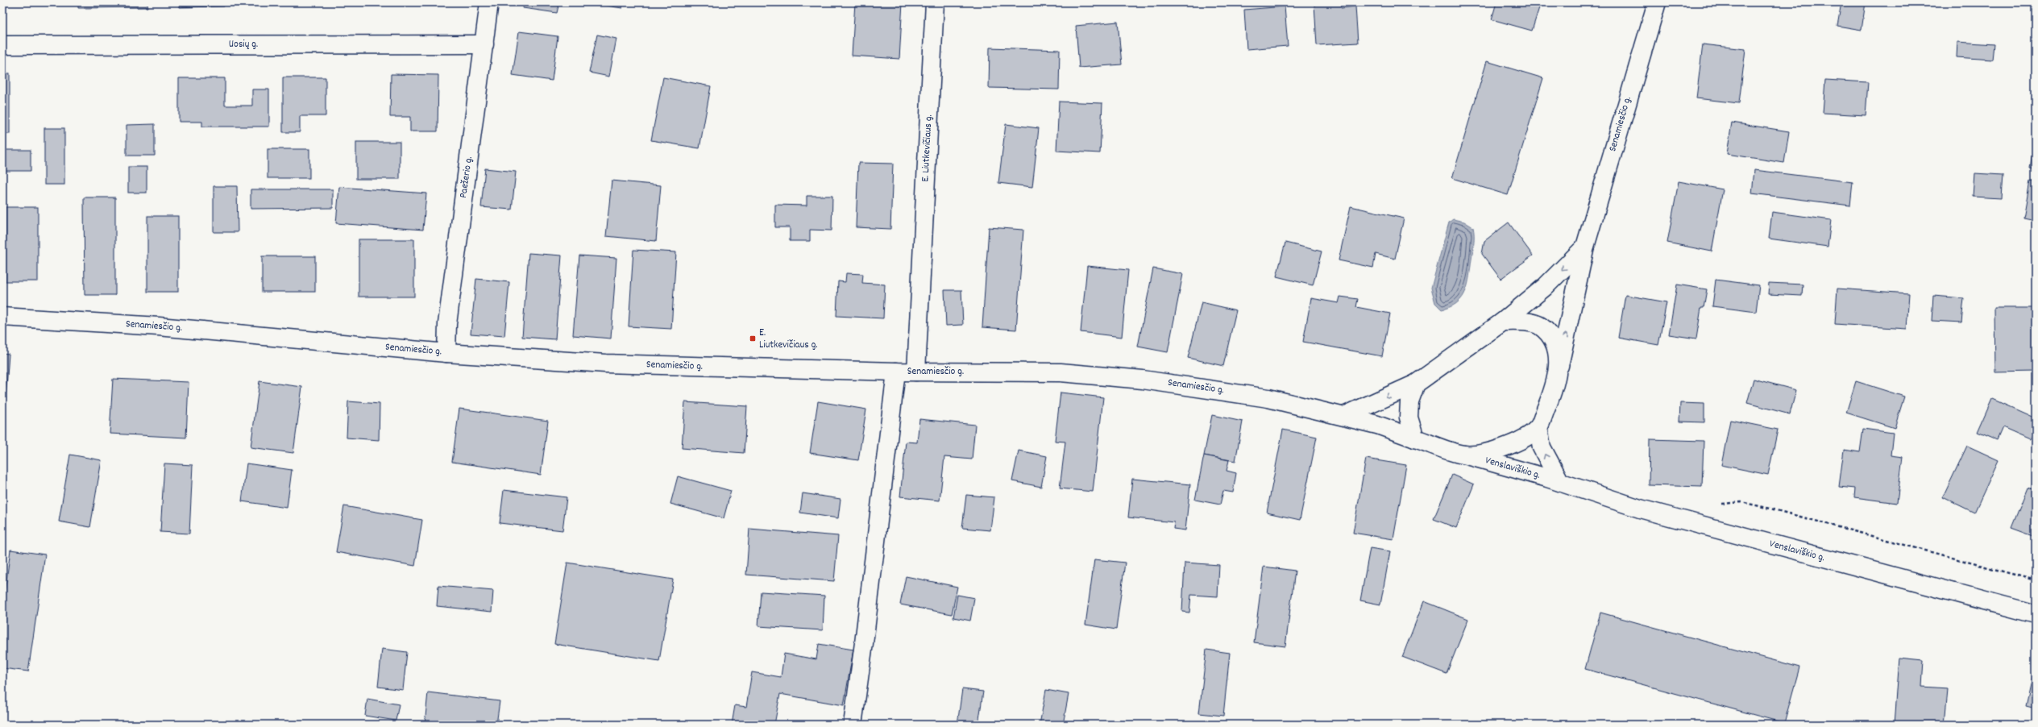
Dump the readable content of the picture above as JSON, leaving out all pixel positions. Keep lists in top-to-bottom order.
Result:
{
  "streets": {
    "main road": [
      "Uosių g.",
      "Senamiesčio g.",
      "E. Liutkevičiaus g.",
      "Paežerio g.",
      "Venslaviškio g."
    ]
  },
  "crossings": [
    ["Uosių g.", "Paežerio g."],
    ["Senamiesčio g.", "E. Liutkevičiaus g."],
    ["Senamiesčio g.", "Paežerio g."],
    ["Senamiesčio g.", "Venslaviškio g."]
  ],
  "places": {
    "transit": ["E. Liutkevičiaus g."]
  }
}
